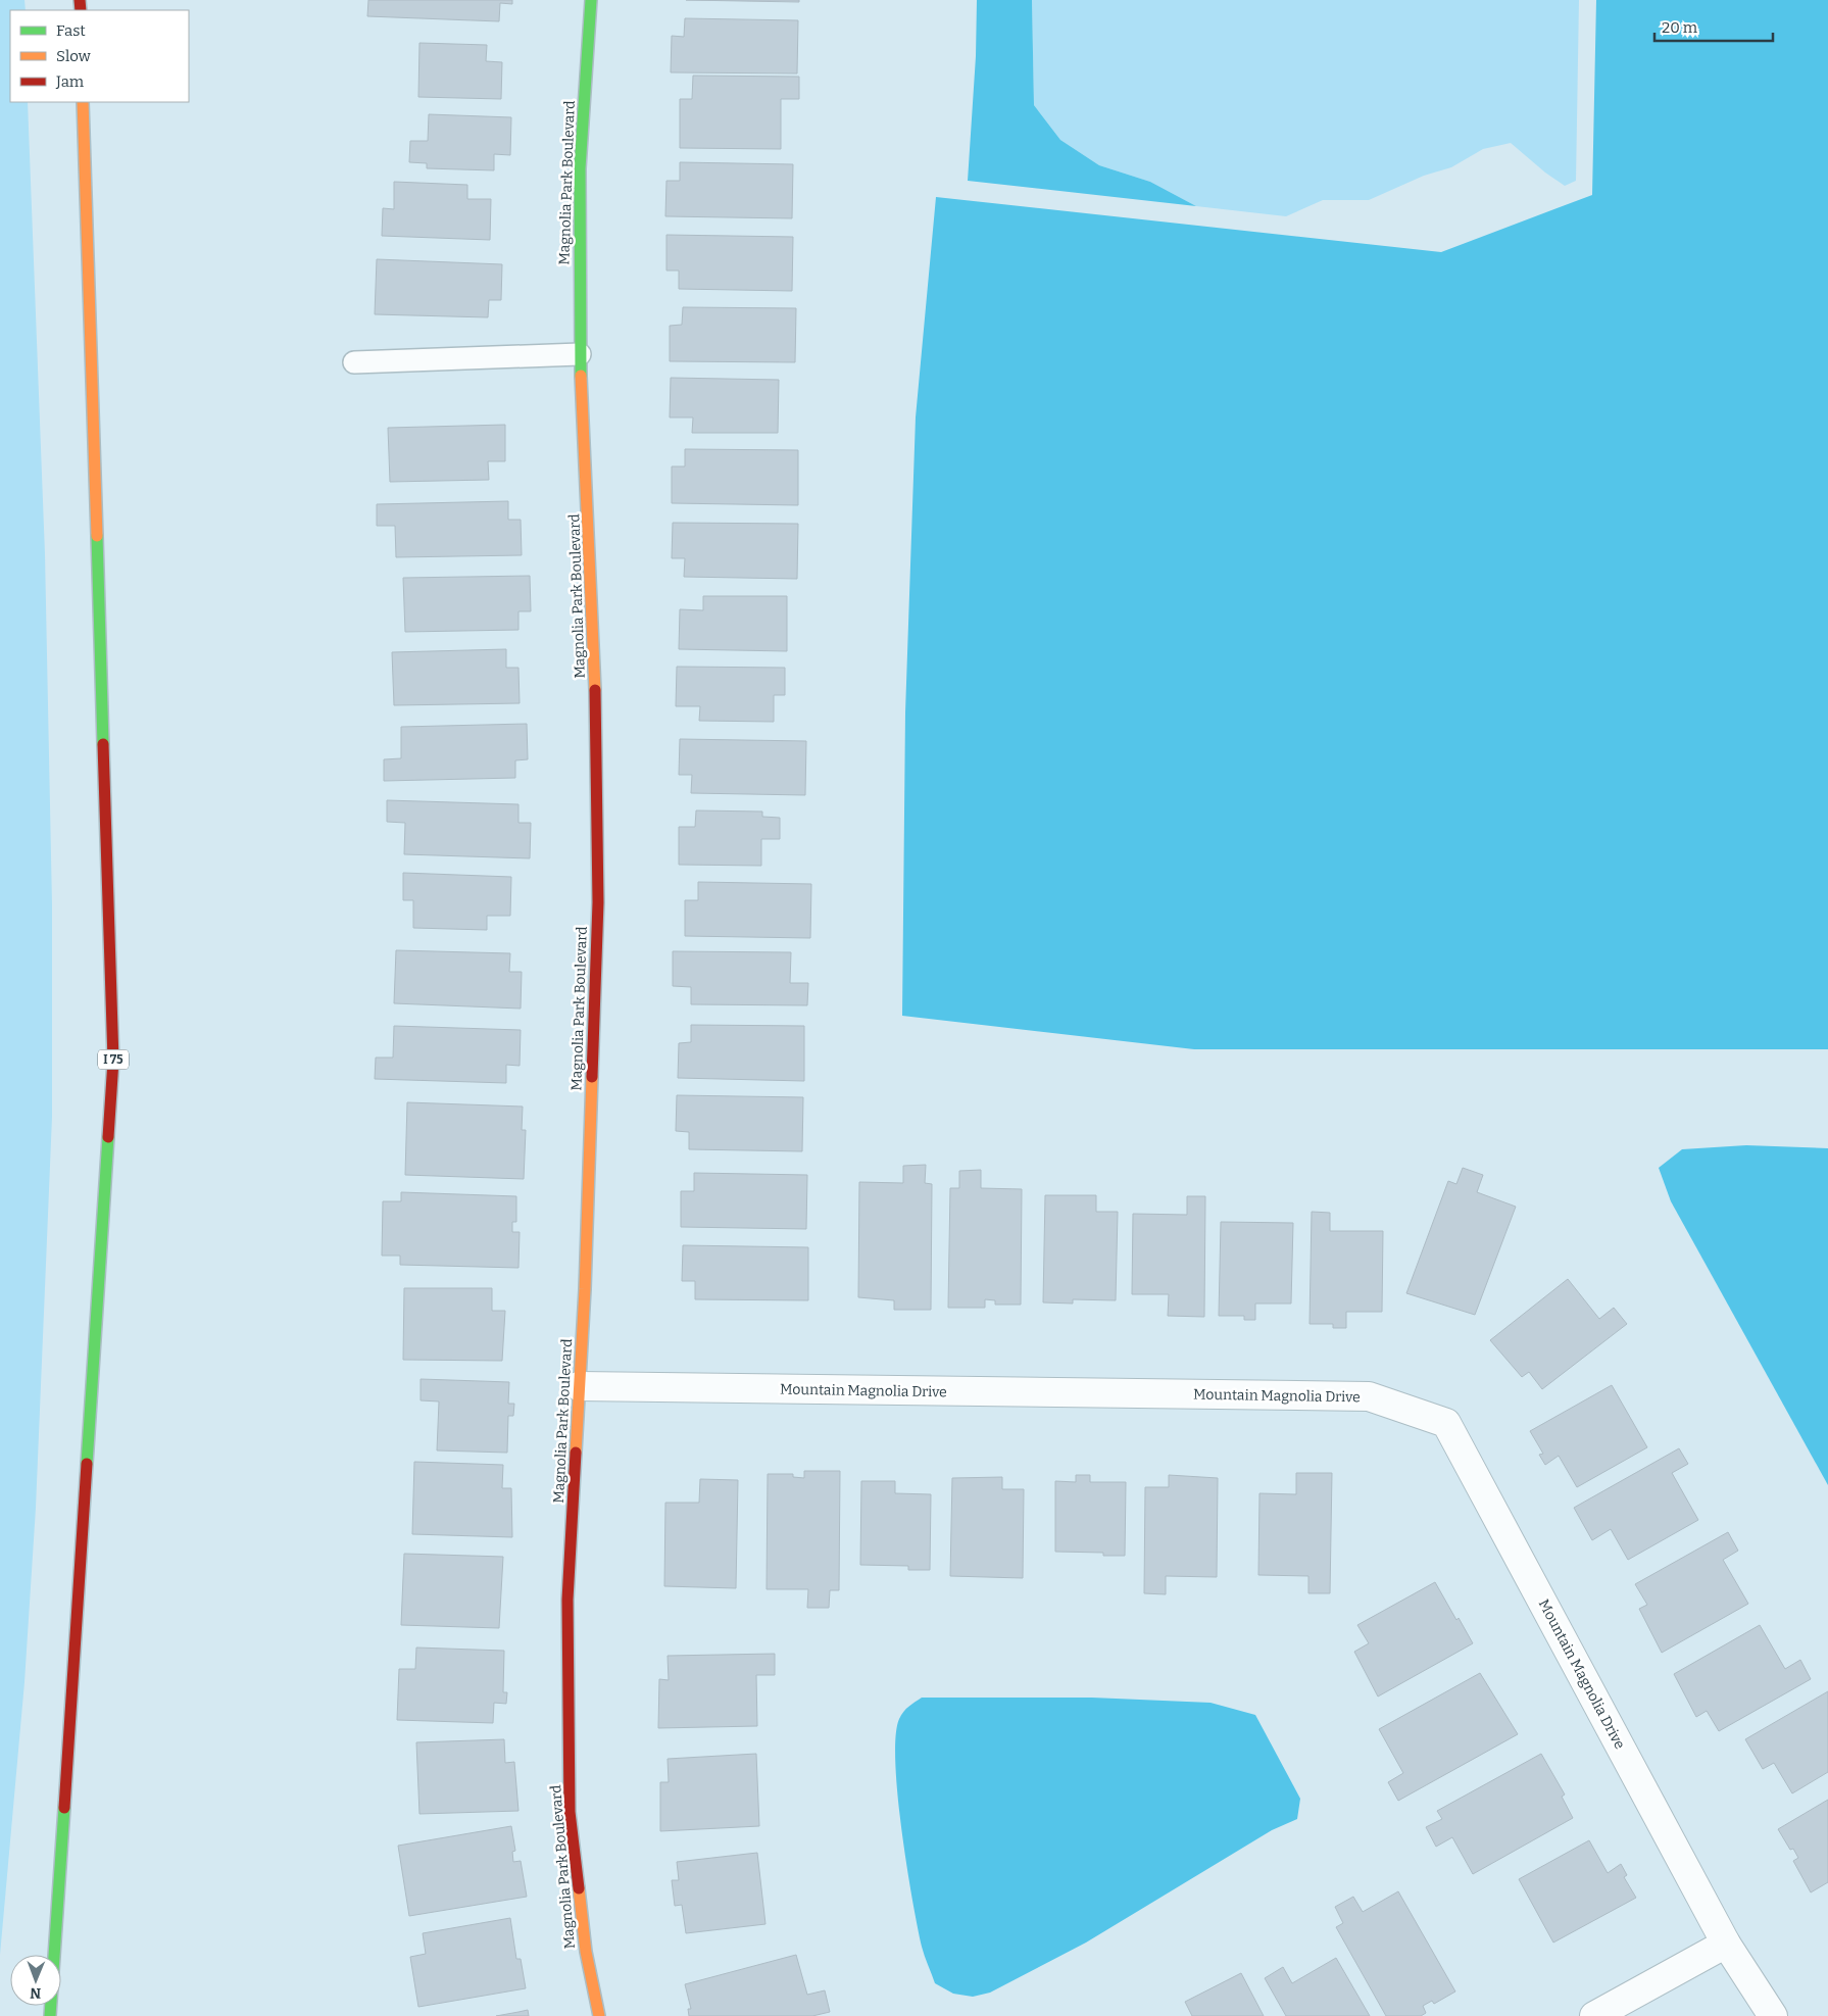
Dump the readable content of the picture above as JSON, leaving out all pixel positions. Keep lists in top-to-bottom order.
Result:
{
  "streets": {
    "main road": ["Magnolia Park Boulevard", "I 75"],
    "street": ["Mountain Magnolia Drive"]
  },
  "crossings": [
    ["Magnolia Park Boulevard", "Mountain Magnolia Drive"]
  ],
  "legend": ["Fast", "Slow", "Jam"],
  "scale_bar": "20 m",
  "north": "bottom"
}
